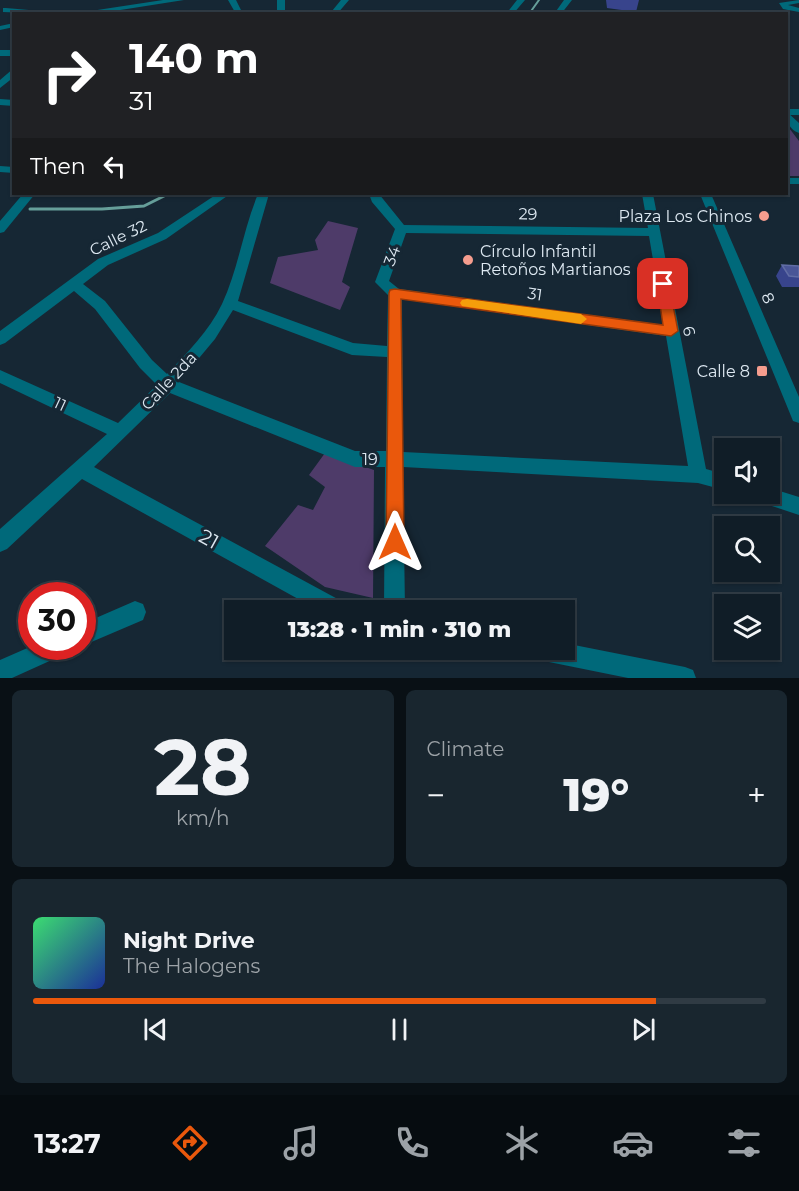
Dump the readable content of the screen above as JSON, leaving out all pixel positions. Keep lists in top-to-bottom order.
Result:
{
  "streets": {
    "street": [
      "29",
      "Calle 32",
      "34",
      "31",
      "8",
      "6",
      "Calle 2da",
      "11",
      "19",
      "21"
    ]
  },
  "crossings": [
    ["29", "34"],
    ["29", "6"],
    ["Calle 32", "19"],
    ["34", "31"],
    ["34", "19"],
    ["31", "6"],
    ["6", "19"],
    ["Calle 2da", "11"],
    ["Calle 2da", "19"],
    ["Calle 2da", "21"]
  ],
  "places": {
    "other": ["Plaza Los Chinos", "Círculo Infantil Retoños Martianos"],
    "transit": ["Calle 8"]
  },
  "page": {
    "turn": ["140 m", "31"],
    "then": "Then",
    "limit": "30",
    "trip": "13:28 · 1 min · 310 m",
    "tile": [
      ["28", "km/h"],
      "Climate"
    ],
    "heat": ["−", "19°", "+"],
    "song": ["Night Drive", "The Halogens"],
    "tabs": "13:27"
  }
}
